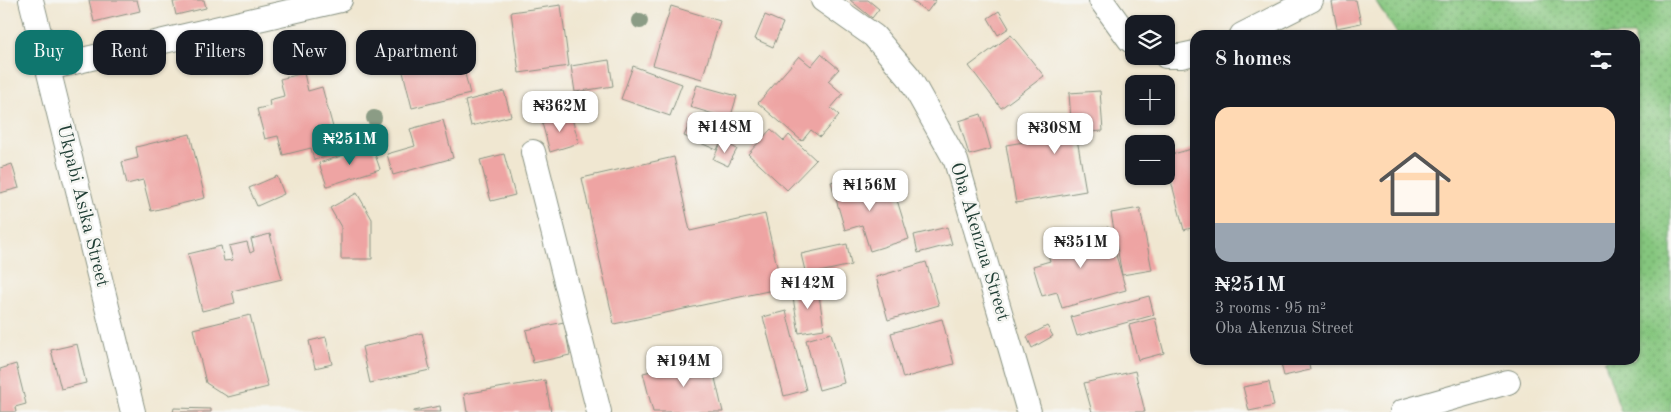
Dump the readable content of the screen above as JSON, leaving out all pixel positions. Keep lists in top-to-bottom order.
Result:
{
  "streets": {
    "street": ["Ukpabi Asika Street", "Oba Akenzua Street"]
  },
  "page": {
    "map_buttons": ["+", "−"],
    "chip": [
      "Buy",
      "Rent",
      "Filters",
      "New",
      "Apartment"
    ],
    "heading": "8 homes",
    "list": [
      {
        "name": "₦251M",
        "note": "3 rooms · 95 m² · Oba Akenzua Street"
      }
    ],
    "price": [
      "₦362M",
      "₦148M",
      "₦308M",
      "₦251M",
      "₦156M",
      "₦351M",
      "₦142M",
      "₦194M"
    ]
  }
}
